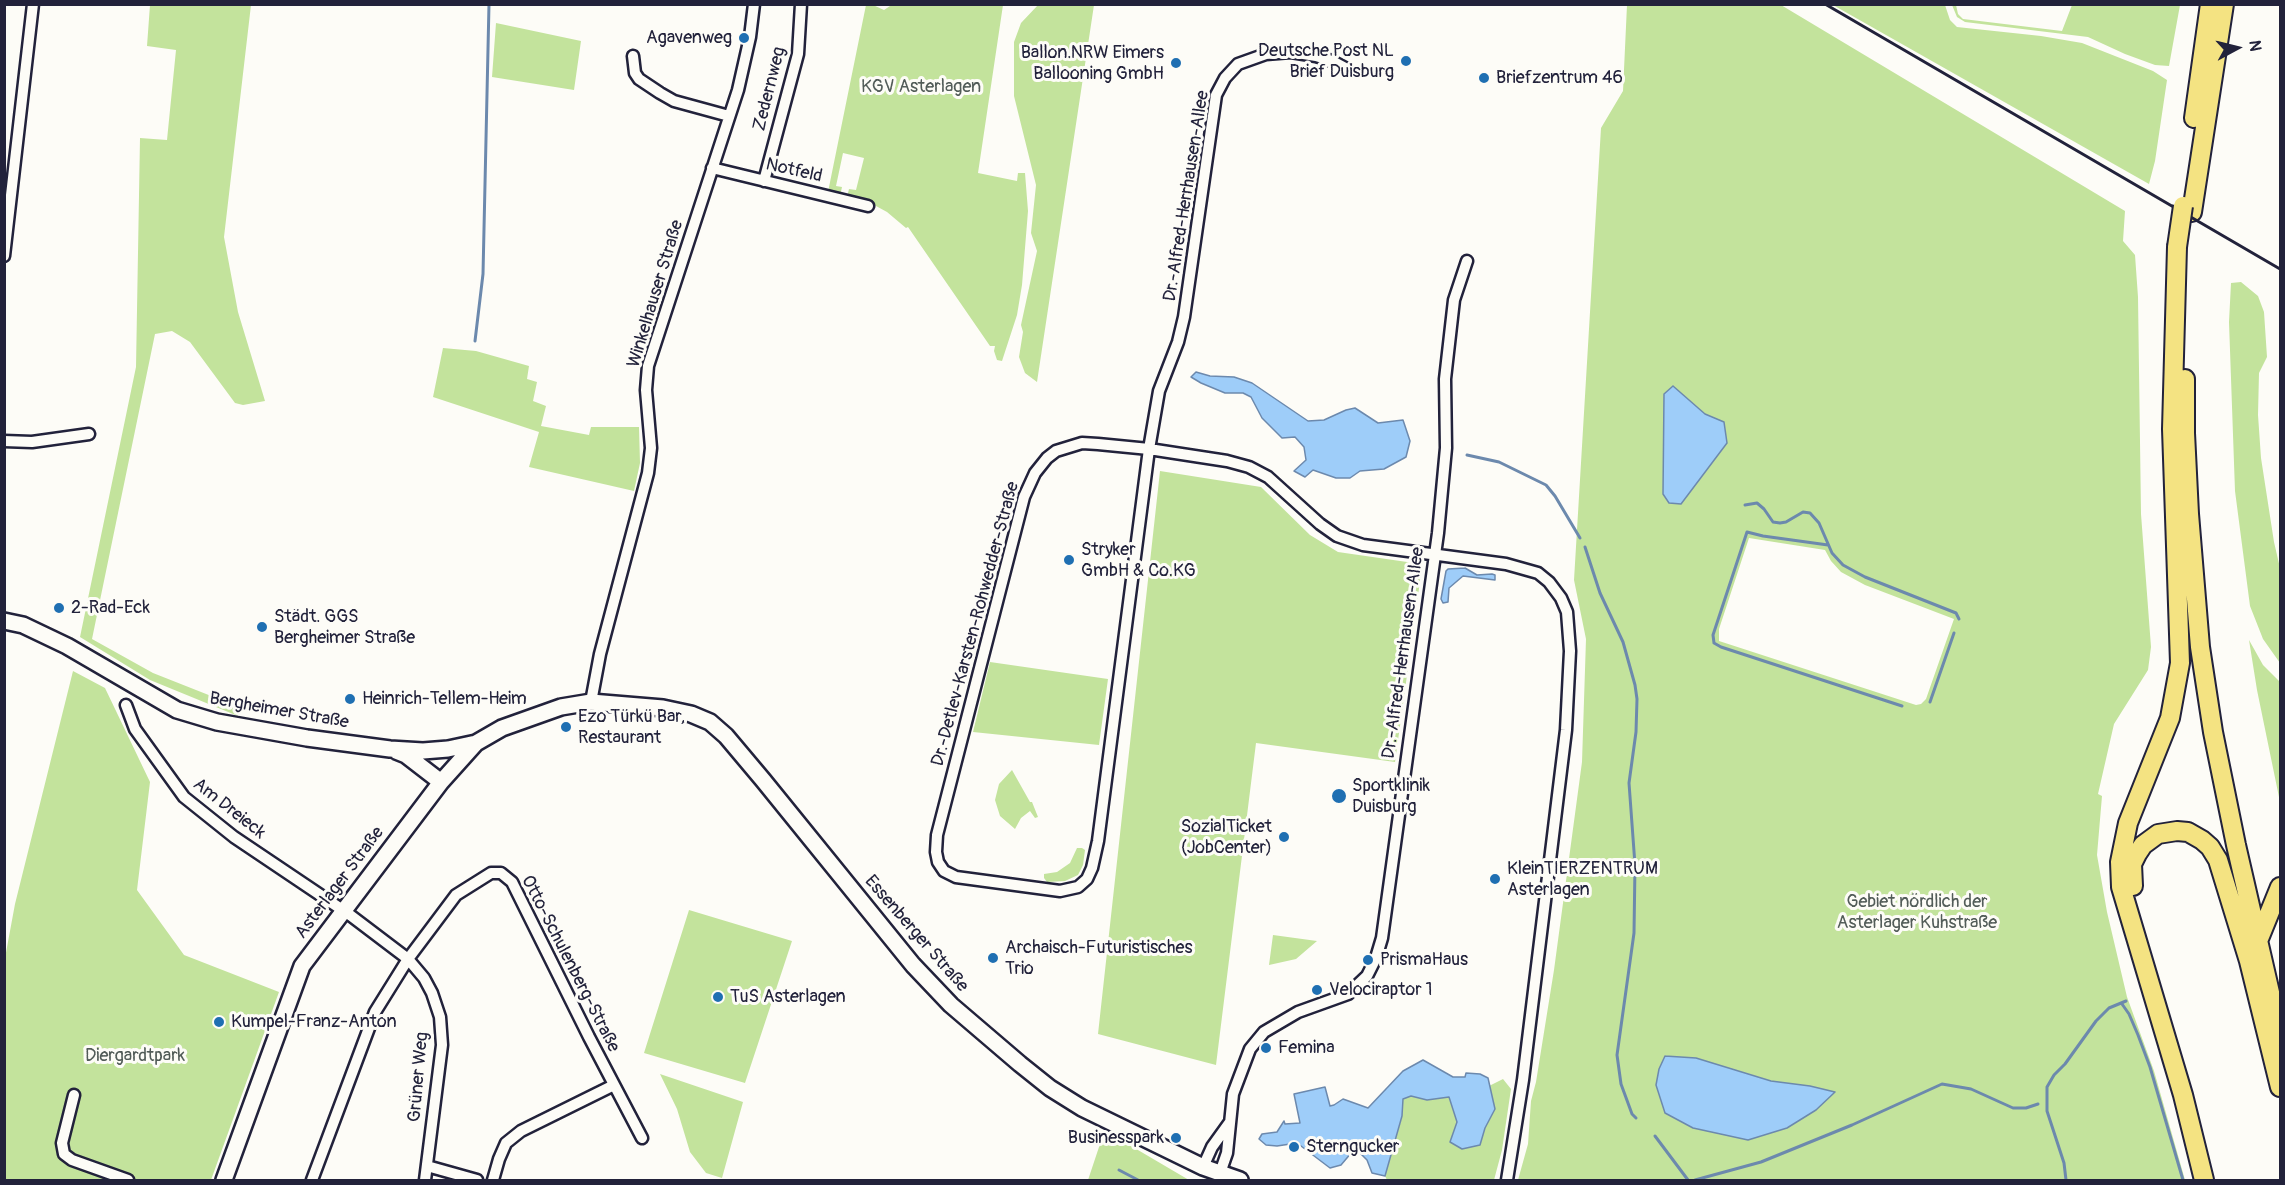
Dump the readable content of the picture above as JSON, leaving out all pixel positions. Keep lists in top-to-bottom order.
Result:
{
  "streets": {
    "main road": ["Bergheimer Straße", "Asterlager Straße", "Essenberger Straße"],
    "street": [
      "Zedernweg",
      "Notfeld",
      "Dr.-Alfred-Herrhausen-Allee",
      "Winkelhauser Straße",
      "Dr.-Detlev-Karsten-Rohwedder-Straße",
      "Am Dreieck",
      "Otto-Schulenberg-Straße",
      "Grüner Weg"
    ]
  },
  "crossings": [
    ["Zedernweg", "Notfeld"],
    ["Notfeld", "Winkelhauser Straße"],
    ["Dr.-Alfred-Herrhausen-Allee", "Dr.-Detlev-Karsten-Rohwedder-Straße"],
    ["Dr.-Alfred-Herrhausen-Allee", "Essenberger Straße"],
    ["Winkelhauser Straße", "Asterlager Straße"],
    ["Winkelhauser Straße", "Essenberger Straße"],
    ["Bergheimer Straße", "Asterlager Straße"],
    ["Am Dreieck", "Asterlager Straße"],
    ["Am Dreieck", "Grüner Weg"],
    ["Asterlager Straße", "Essenberger Straße"],
    ["Asterlager Straße", "Grüner Weg"],
    ["Otto-Schulenberg-Straße", "Grüner Weg"]
  ],
  "parks": ["KGV Asterlagen", "Gebiet nördlich der Asterlager Kuhstraße", "Diergardtpark"],
  "places": [
    "Agavenweg",
    "Deutsche Post NL Brief Duisburg",
    "Ballon.NRW Eimers Ballooning GmbH",
    "Briefzentrum 46",
    "Stryker GmbH & Co.KG",
    "2-Rad-Eck",
    "Städt. GGS Bergheimer Straße",
    "Heinrich-Tellem-Heim",
    "Ezo Türkü Bar, Restaurant",
    "Sportklinik Duisburg",
    "SozialTicket (JobCenter)",
    "KleinTIERZENTRUM Asterlagen",
    "Archaisch-Futuristisches Trio",
    "PrismaHaus",
    "Velociraptor 1",
    "TuS Asterlagen",
    "Kumpel-Franz-Anton",
    "Femina",
    "Businesspark",
    "Sterngucker"
  ],
  "north": "right"
}
